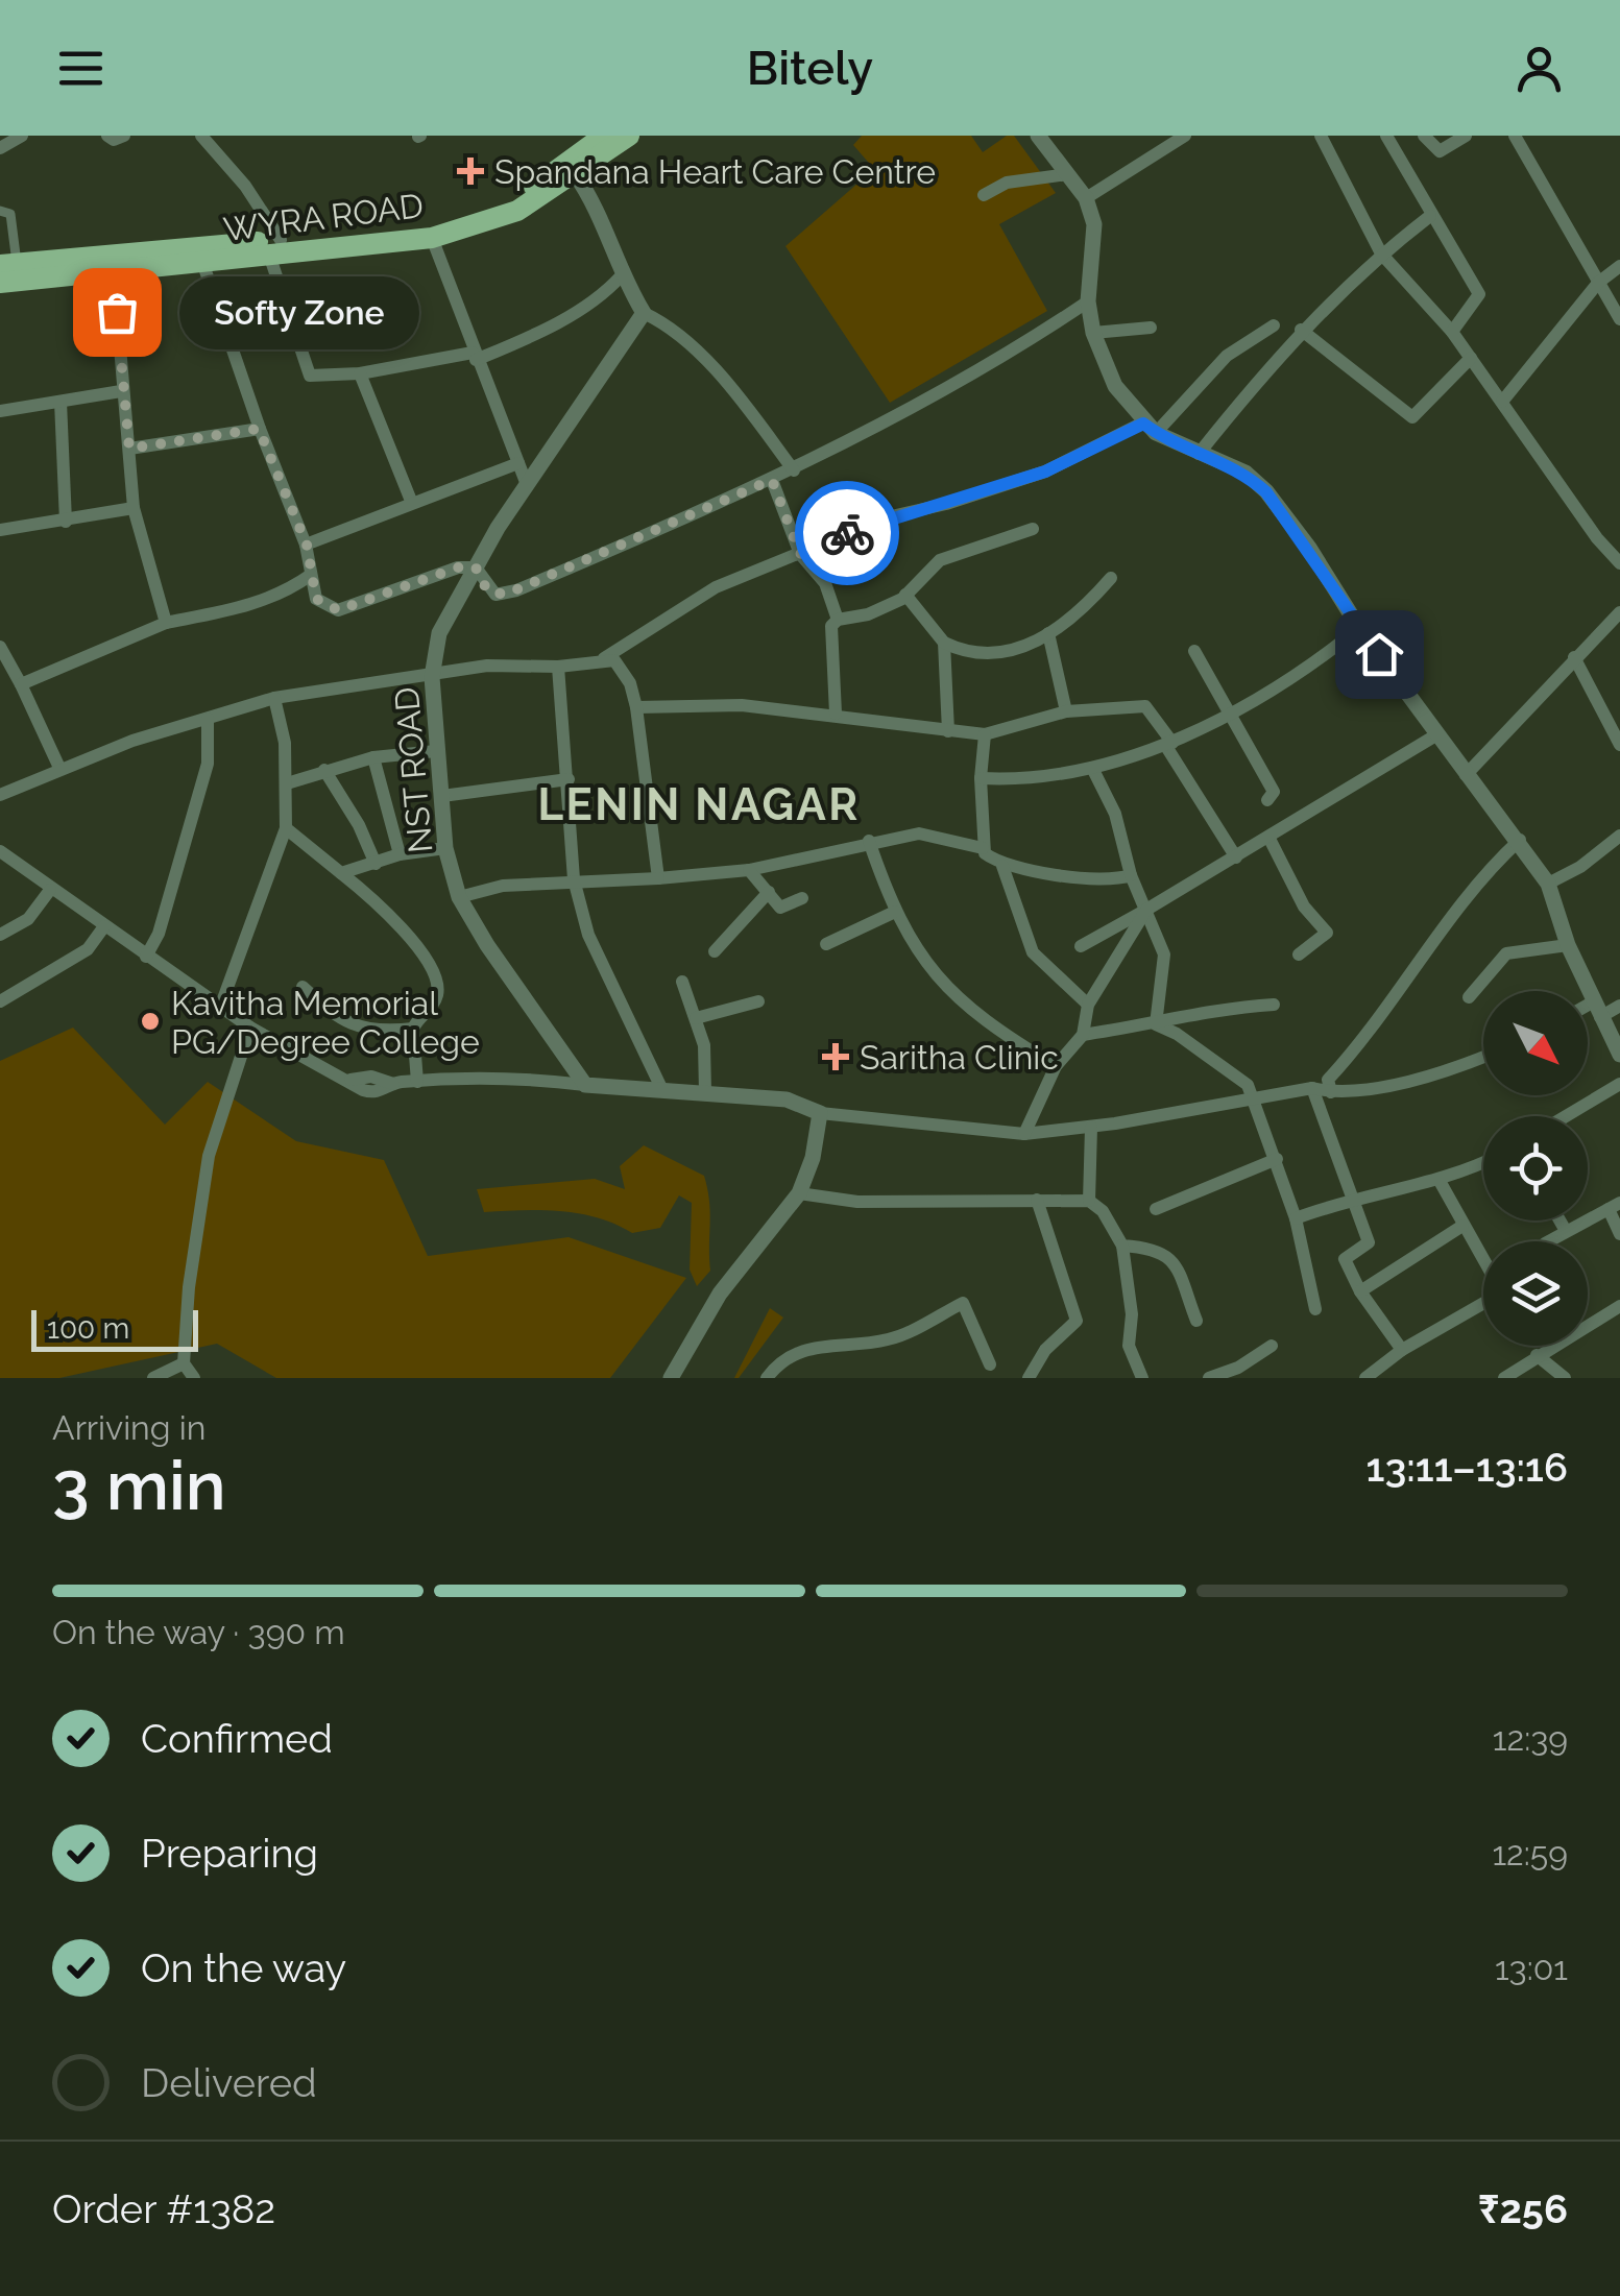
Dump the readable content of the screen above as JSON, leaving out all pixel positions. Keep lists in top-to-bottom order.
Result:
{
  "streets": {
    "main road": ["WYRA ROAD"],
    "street": ["NST ROAD"]
  },
  "districts": ["LENIN NAGAR"],
  "places": {
    "health": ["Spandana Heart Care Centre", "Saritha Clinic"],
    "other": ["Softy Zone", "Kavitha Memorial PG/Degree College"]
  },
  "scale_bar": "100 m",
  "north": "bottom right",
  "page": {
    "header": "Bitely",
    "bubble": "Softy Zone",
    "scale": "100 m",
    "heading": ["3 min", "Arriving in", "13:11–13:16"],
    "panel": ["Order #1382", "₹256"],
    "bar": "On the way · 390 m",
    "list": [
      ["Confirmed", "12:39"],
      ["Preparing", "12:59"],
      ["On the way", "13:01"],
      "Delivered"
    ]
  }
}
